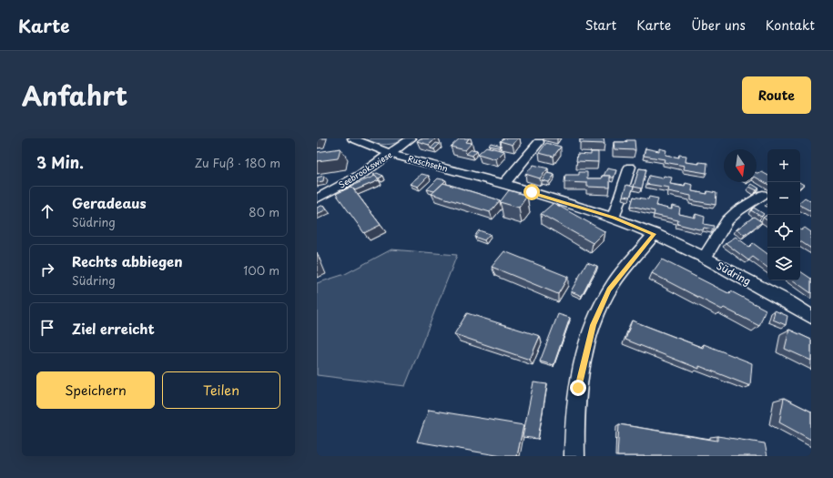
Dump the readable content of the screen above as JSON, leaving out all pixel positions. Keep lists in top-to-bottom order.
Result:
{
  "streets": {
    "street": ["Ruschsehn", "Seebrookswiese", "Südring"]
  },
  "crossings": [
    ["Ruschsehn", "Seebrookswiese"],
    ["Ruschsehn", "Südring"]
  ],
  "north": "bottom",
  "page": {
    "header": "Karte",
    "nav": [
      "Start",
      "Karte",
      "Über uns",
      "Kontakt"
    ],
    "title": "Anfahrt",
    "buttons": [
      "Route",
      ["Speichern", "Teilen"]
    ],
    "heading": ["3 Min.", "Zu Fuß · 180 m"],
    "map_buttons": ["+", "−"],
    "list": [
      ["Geradeaus", "Südring", "80 m"],
      ["Rechts abbiegen", "Südring", "100 m"],
      "Ziel erreicht"
    ]
  }
}
